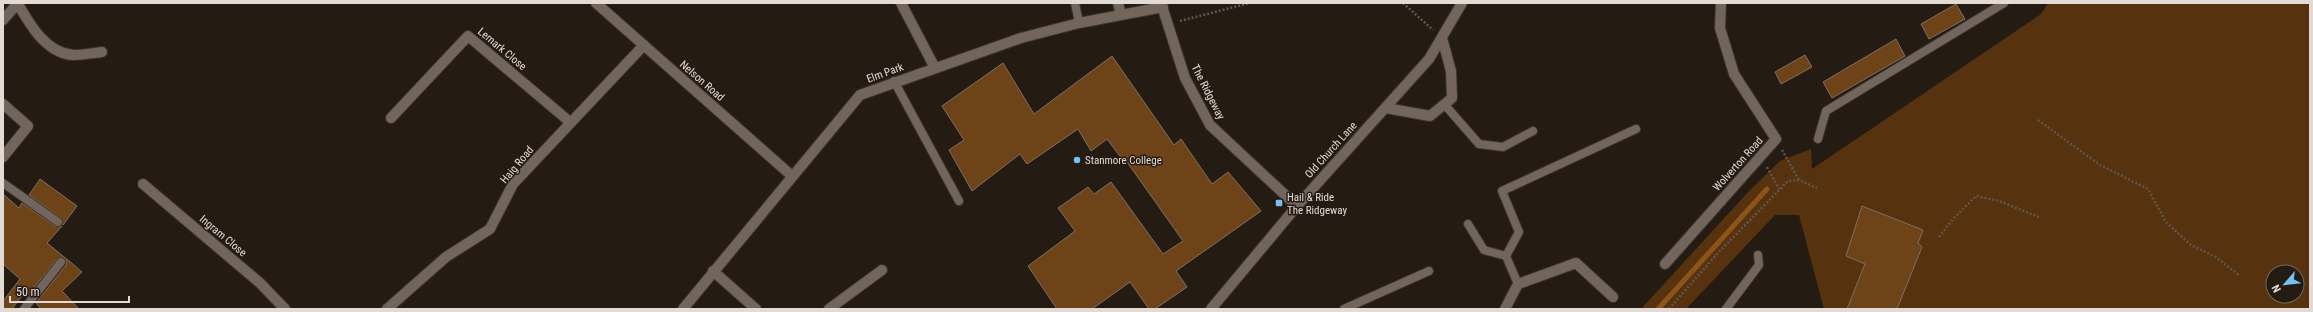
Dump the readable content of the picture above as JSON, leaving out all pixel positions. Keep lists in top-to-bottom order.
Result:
{
  "streets": {
    "street": [
      "Lemark Close",
      "Elm Park",
      "Nelson Road",
      "The Ridgeway",
      "Old Church Lane",
      "Wolverton Road",
      "Haig Road",
      "Ingram Close"
    ]
  },
  "crossings": [
    ["Lemark Close", "Haig Road"],
    ["Elm Park", "Nelson Road"],
    ["Elm Park", "The Ridgeway"],
    ["Nelson Road", "Haig Road"],
    ["The Ridgeway", "Old Church Lane"]
  ],
  "places": {
    "other": ["Stanmore College"],
    "transit": ["Hail & Ride The Ridgeway"]
  },
  "scale_bar": "50 m",
  "north": "bottom left"
}
